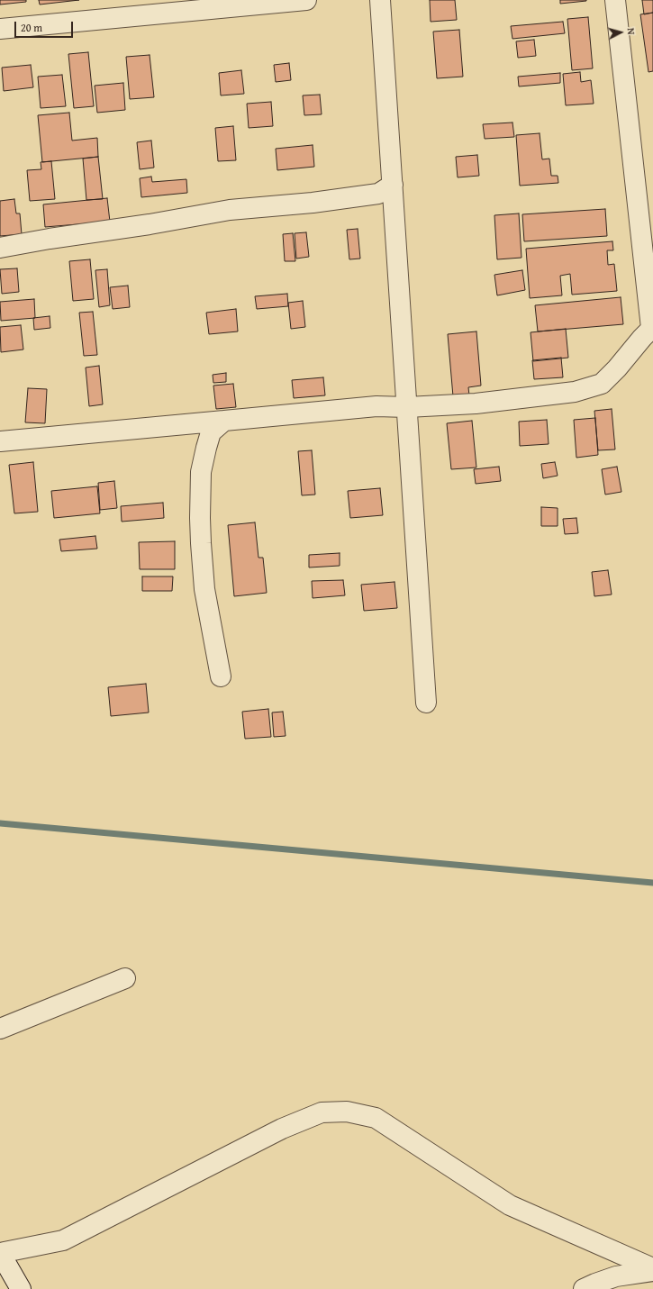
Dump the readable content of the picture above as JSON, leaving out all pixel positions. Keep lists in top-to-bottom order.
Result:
{
  "scale_bar": "20 m",
  "north": "right"
}
